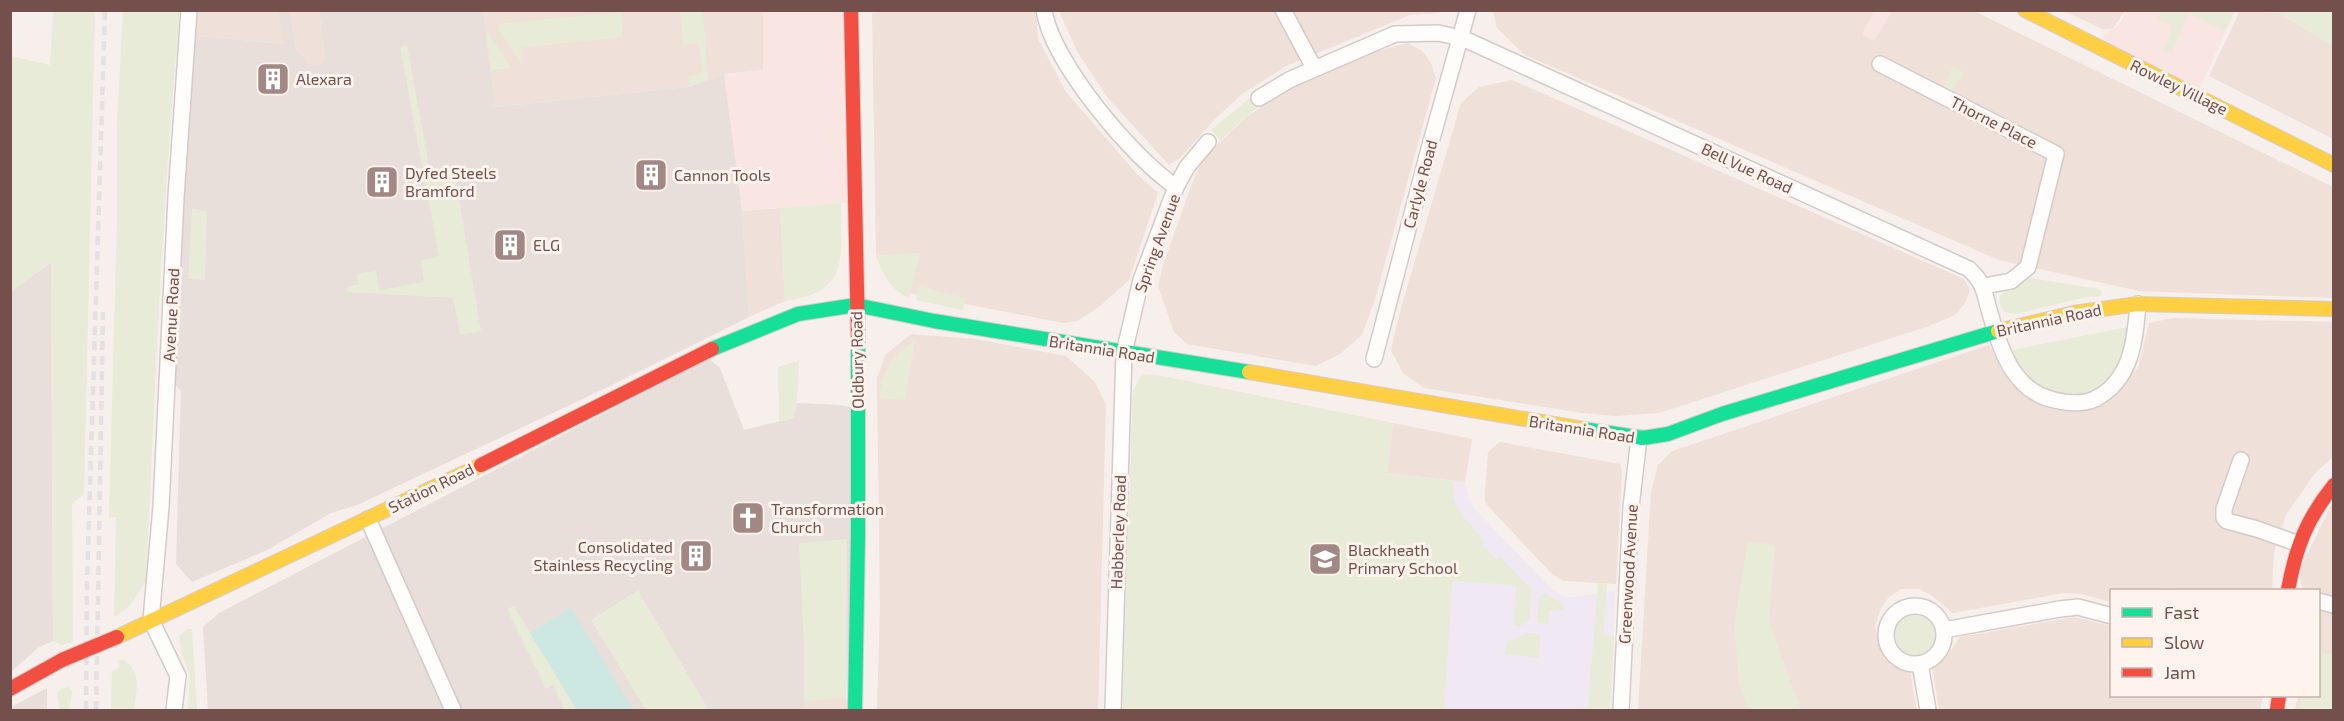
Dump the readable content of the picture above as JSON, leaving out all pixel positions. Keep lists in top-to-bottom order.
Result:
{
  "streets": {
    "street": [
      "Rowley Village",
      "Thorne Place",
      "Bell Vue Road",
      "Carlyle Road",
      "Spring Avenue",
      "Avenue Road",
      "Britannia Road",
      "Oldbury Road",
      "Station Road",
      "Habberley Road",
      "Greenwood Avenue"
    ]
  },
  "crossings": [
    ["Thorne Place", "Bell Vue Road"],
    ["Bell Vue Road", "Carlyle Road"],
    ["Spring Avenue", "Britannia Road"],
    ["Spring Avenue", "Habberley Road"],
    ["Avenue Road", "Station Road"],
    ["Britannia Road", "Oldbury Road"],
    ["Britannia Road", "Station Road"],
    ["Britannia Road", "Habberley Road"],
    ["Britannia Road", "Greenwood Avenue"],
    ["Oldbury Road", "Station Road"]
  ],
  "places": {
    "building": [
      "Alexara",
      "Cannon Tools",
      "Dyfed Steels Bramford",
      "ELG",
      "Consolidated Stainless Recycling"
    ],
    "church": ["Transformation Church"],
    "school or university": ["Blackheath Primary School"]
  },
  "legend": ["Fast", "Slow", "Jam"]
}
